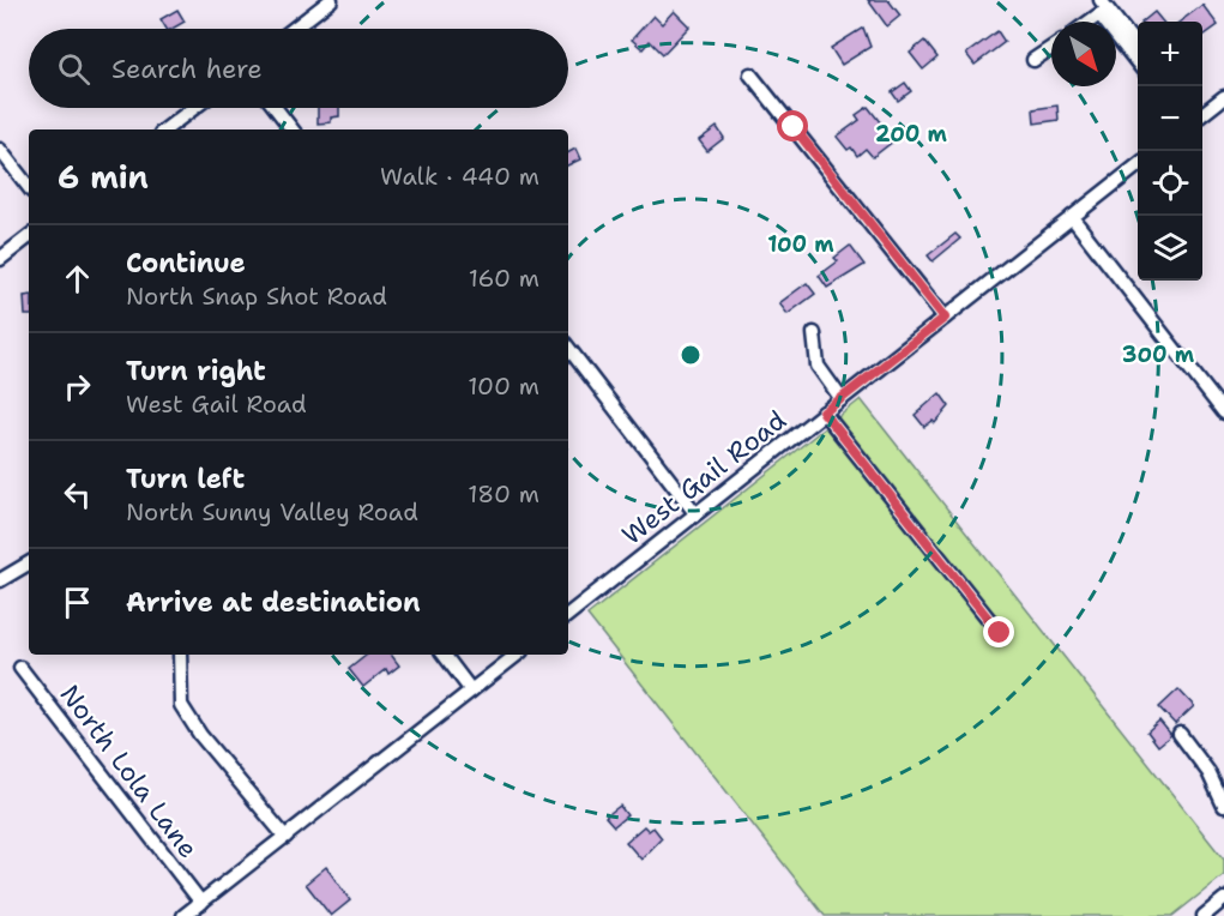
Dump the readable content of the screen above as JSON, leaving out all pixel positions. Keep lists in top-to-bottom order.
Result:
{
  "streets": {
    "street": ["West Gail Road", "North Lola Lane"]
  },
  "north": "bottom right",
  "page": {
    "map_buttons": ["+", "−"],
    "search": "Search here",
    "heading": ["6 min", "Walk · 440 m"],
    "list": [
      ["Continue", "North Snap Shot Road", "160 m"],
      ["Turn right", "West Gail Road", "100 m"],
      ["Turn left", "North Sunny Valley Road", "180 m"],
      "Arrive at destination"
    ]
  },
  "rings": ["200 m", "100 m", "300 m"]
}
